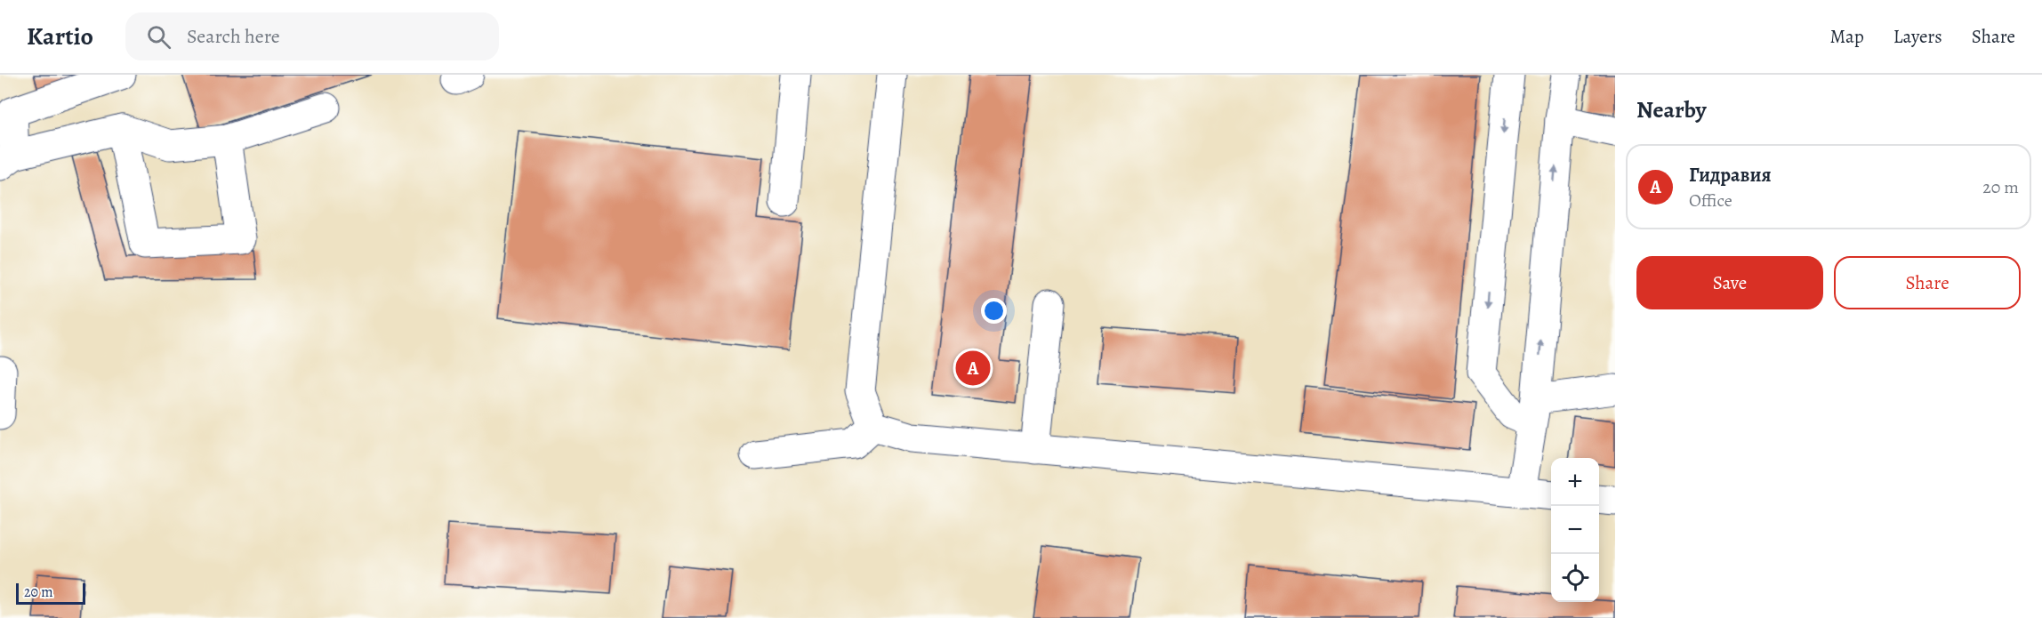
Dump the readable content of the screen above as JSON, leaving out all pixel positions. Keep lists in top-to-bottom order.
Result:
{
  "scale_bar": "20 m",
  "page": {
    "header": "Kartio",
    "search": "Search here",
    "nav": ["Map", "Layers", "Share"],
    "heading": "Nearby",
    "list": [
      {
        "mark": "A",
        "name": "Гидравия",
        "note": "Office",
        "value": "20 m"
      }
    ],
    "buttons": ["Save", "Share"],
    "pins": "A",
    "map_buttons": ["+", "−"],
    "scale": "20 m"
  }
}
